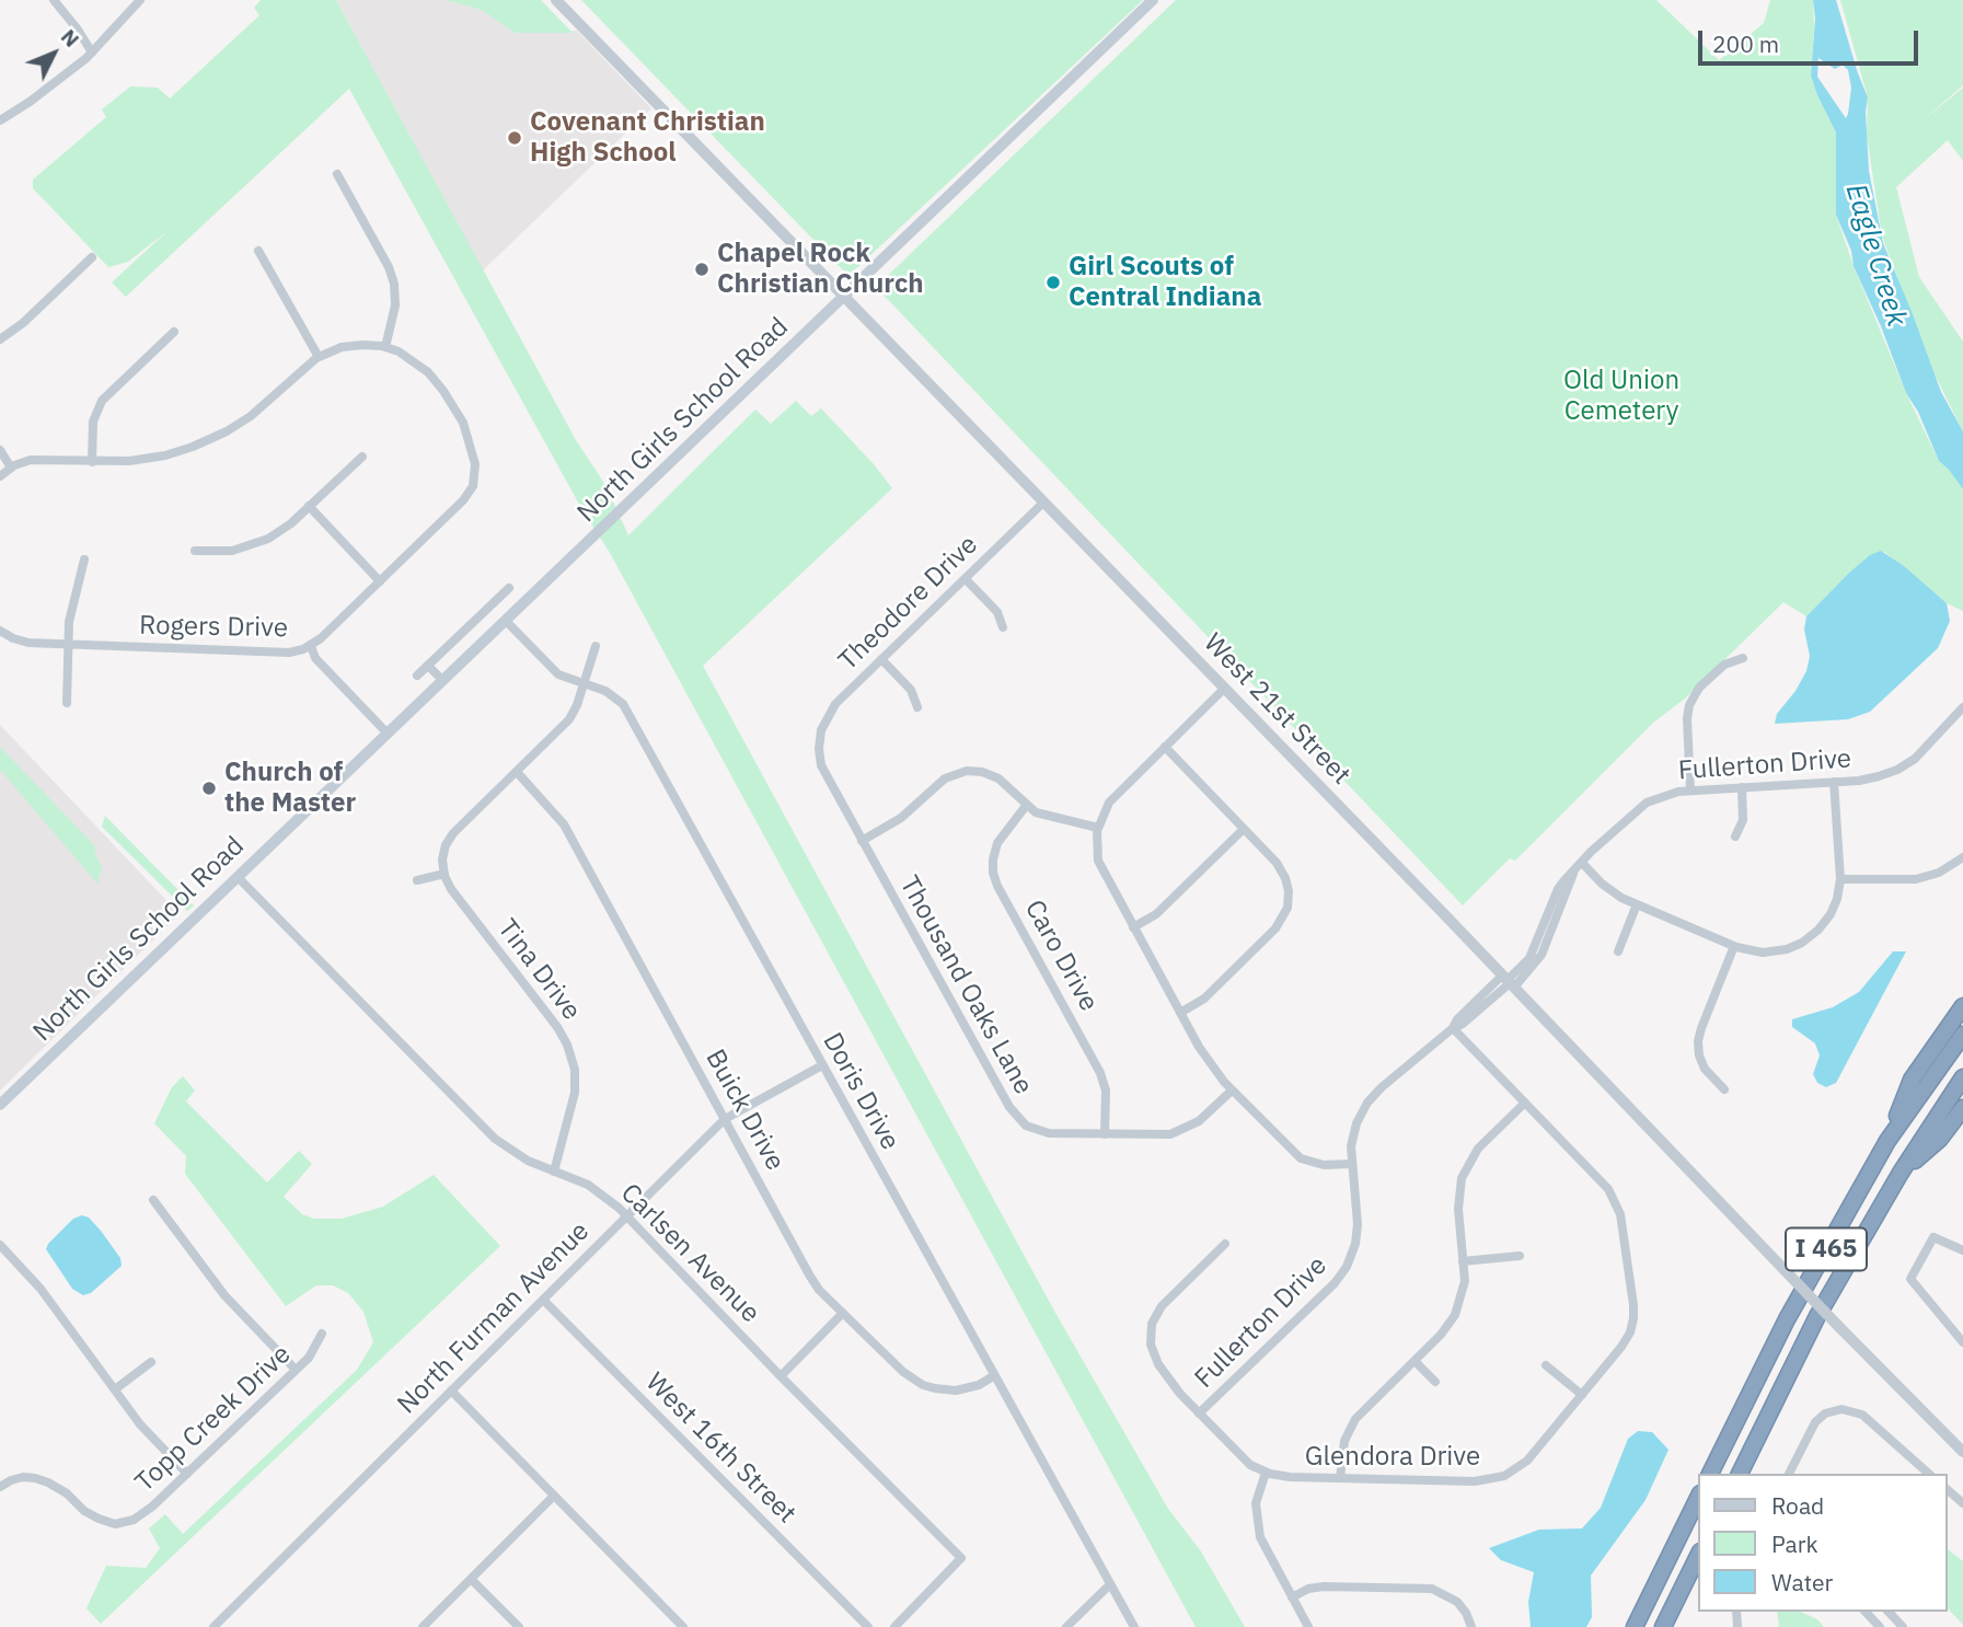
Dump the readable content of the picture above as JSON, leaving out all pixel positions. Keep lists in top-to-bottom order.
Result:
{
  "streets": {
    "highway": ["I 465"],
    "main road": ["North Girls School Road"],
    "street": [
      "Theodore Drive",
      "Rogers Drive",
      "West 21st Street",
      "Fullerton Drive",
      "Caro Drive",
      "Tina Drive",
      "Thousand Oaks Lane",
      "Doris Drive",
      "Buick Drive",
      "Carlsen Avenue",
      "North Furman Avenue",
      "Topp Creek Drive",
      "West 16th Street",
      "Glendora Drive"
    ]
  },
  "crossings": [
    ["North Girls School Road", "Rogers Drive"],
    ["North Girls School Road", "West 21st Street"],
    ["North Girls School Road", "Doris Drive"],
    ["North Girls School Road", "Carlsen Avenue"],
    ["Theodore Drive", "West 21st Street"],
    ["Theodore Drive", "Thousand Oaks Lane"],
    ["West 21st Street", "Fullerton Drive"],
    ["Fullerton Drive", "Glendora Drive"],
    ["Caro Drive", "Thousand Oaks Lane"],
    ["Tina Drive", "Carlsen Avenue"],
    ["Doris Drive", "Buick Drive"],
    ["Doris Drive", "North Furman Avenue"],
    ["Buick Drive", "North Furman Avenue"],
    ["Carlsen Avenue", "North Furman Avenue"],
    ["North Furman Avenue", "West 16th Street"]
  ],
  "water": ["Eagle Creek"],
  "parks": ["Old Union Cemetery"],
  "places": [
    "Covenant Christian High School",
    "Chapel Rock Christian Church",
    "Girl Scouts of Central Indiana",
    "Church of the Master"
  ],
  "legend": ["Road", "Park", "Water"],
  "scale_bar": "200 m",
  "north": "top right"
}
